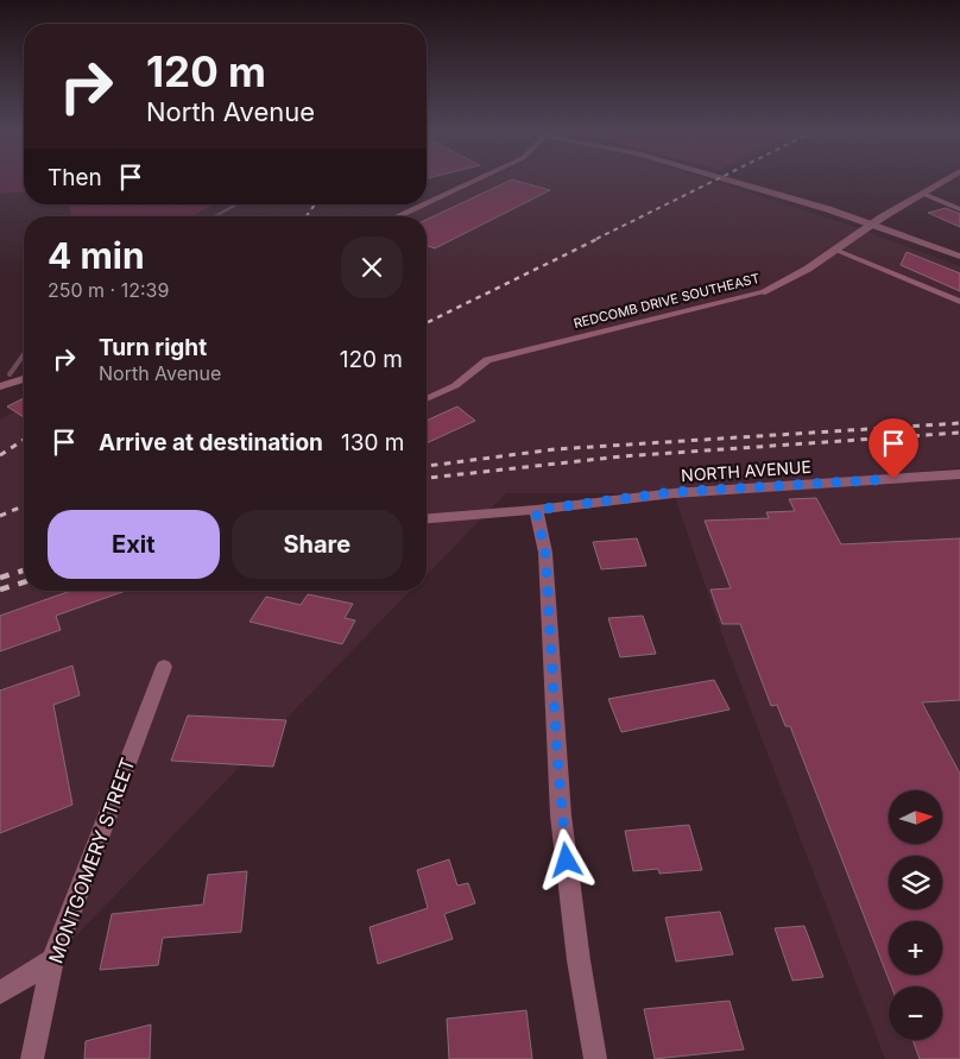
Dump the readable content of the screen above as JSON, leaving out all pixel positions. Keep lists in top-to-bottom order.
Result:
{
  "streets": {
    "street": ["REDCOMB DRIVE SOUTHEAST", "NORTH AVENUE", "MONTGOMERY STREET"]
  },
  "north": "right",
  "page": {
    "turn": ["120 m", "North Avenue"],
    "then": "Then",
    "heading": ["4 min", "250 m · 12:39"],
    "list": [
      {
        "name": "Turn right",
        "note": "North Avenue",
        "value": "120 m"
      },
      {
        "name": "Arrive at destination",
        "value": "130 m"
      }
    ],
    "buttons": ["Exit", "Share"],
    "map_buttons": ["+", "−"]
  }
}
